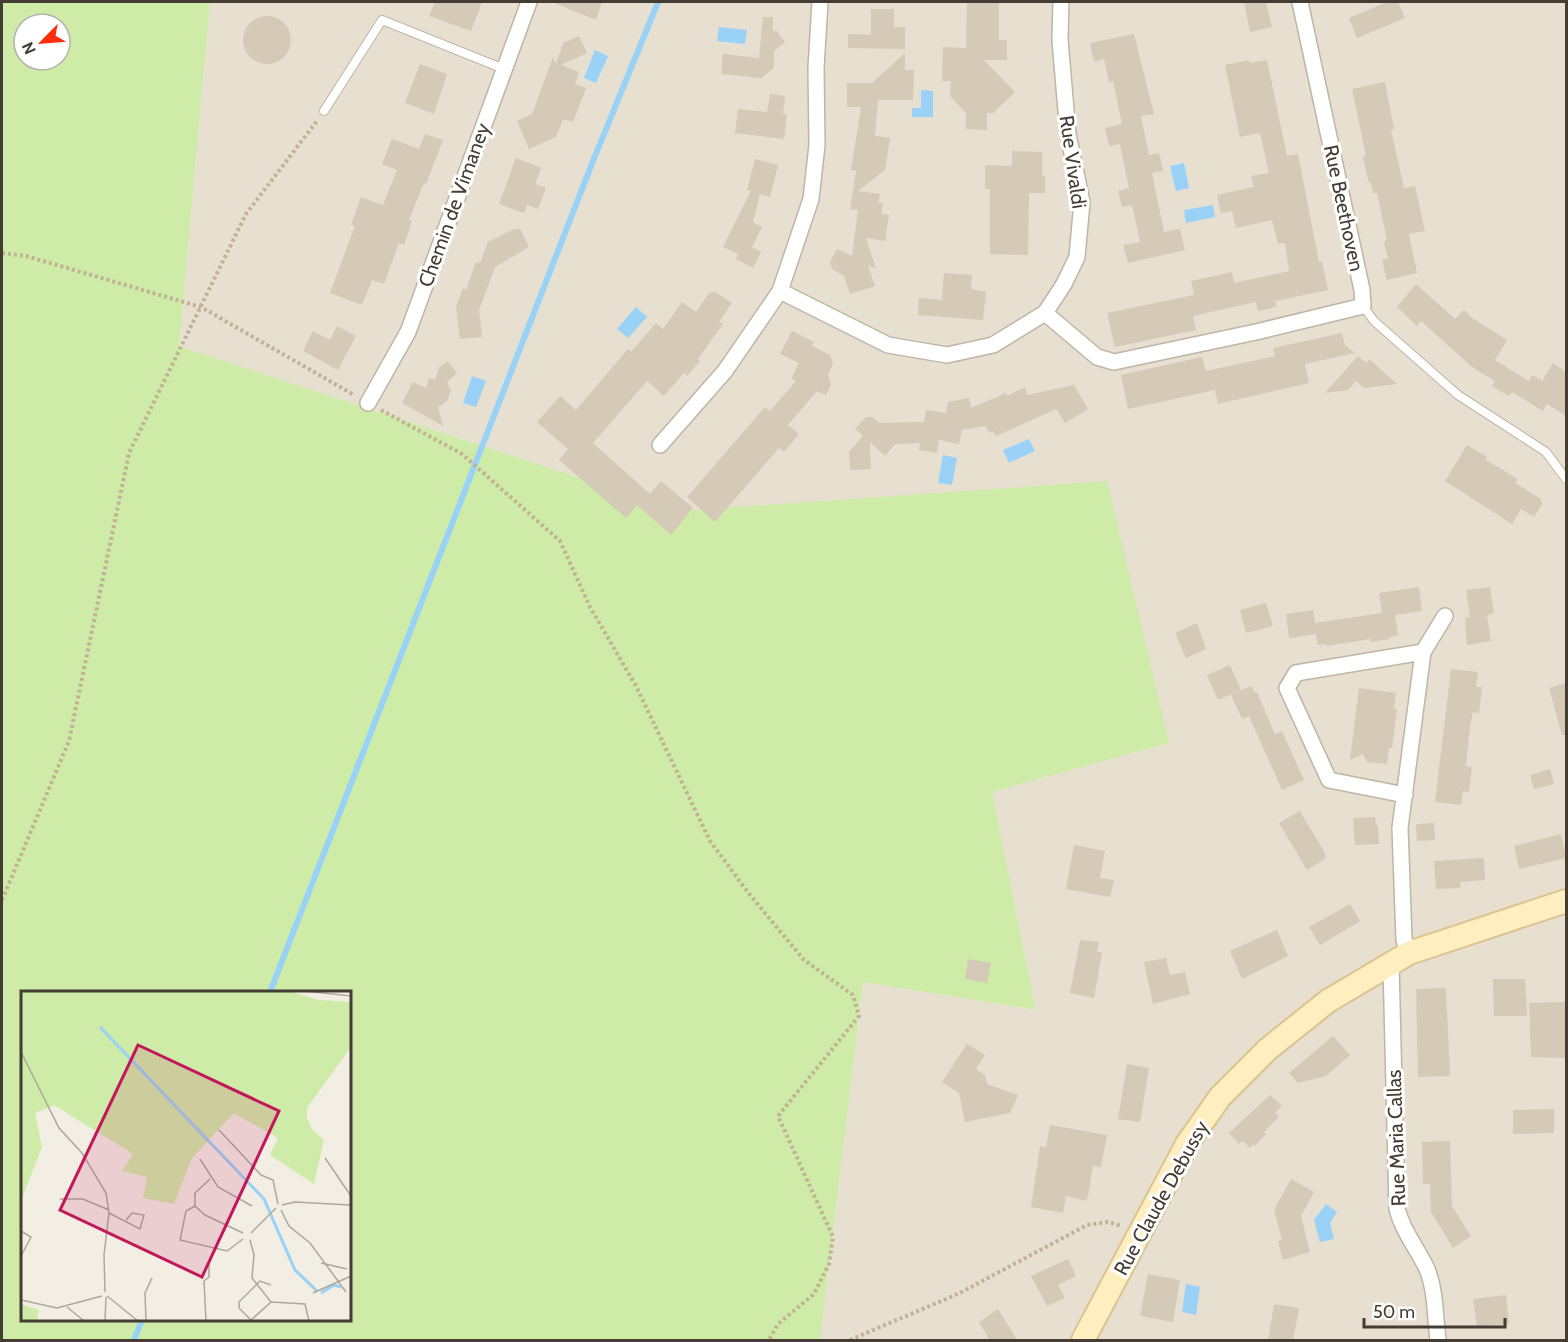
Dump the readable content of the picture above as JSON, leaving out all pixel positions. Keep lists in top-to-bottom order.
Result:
{
  "streets": {
    "street": [
      "Rue Vivaldi",
      "Chemin de Vimaney",
      "Rue Beethoven",
      "Rue Maria Callas",
      "Rue Claude Debussy"
    ]
  },
  "crossings": [
    ["Rue Maria Callas", "Rue Claude Debussy"]
  ],
  "scale_bar": "50 m",
  "north": "bottom left"
}
